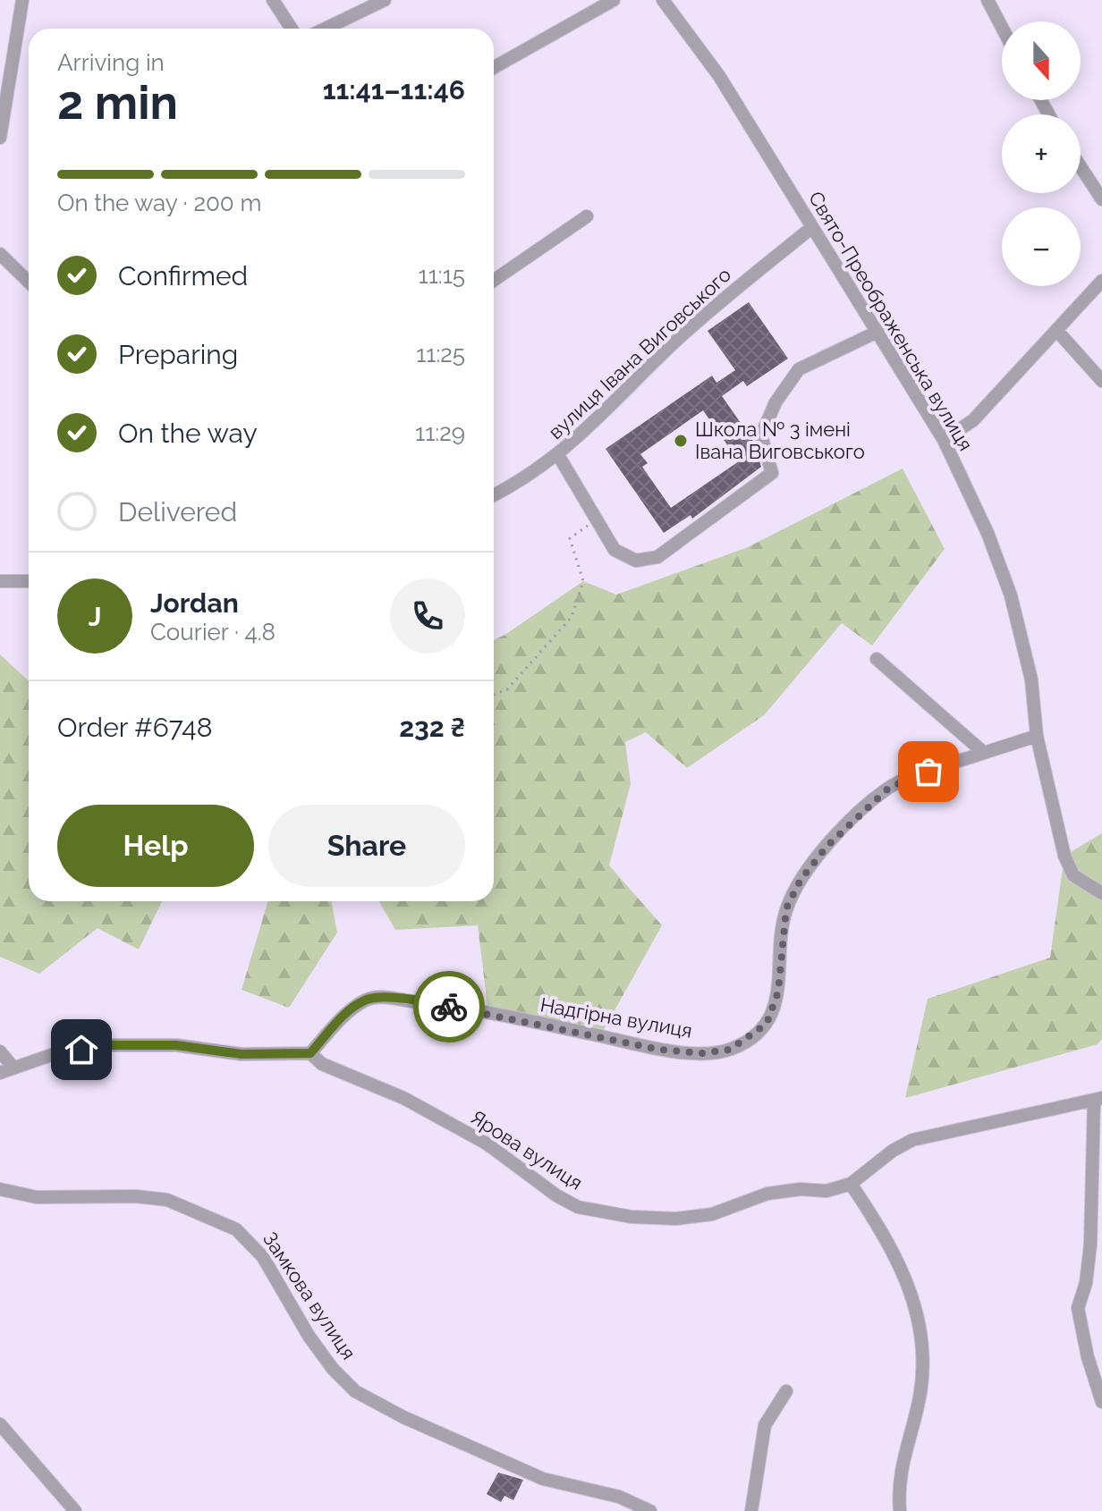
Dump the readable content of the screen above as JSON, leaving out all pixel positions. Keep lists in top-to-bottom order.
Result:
{
  "streets": {
    "street": [
      "Свято-Преображенська вулиця",
      "вулиця Івана Виговського",
      "Надгірна вулиця",
      "Ярова вулиця",
      "Замкова вулиця"
    ]
  },
  "crossings": [
    ["Свято-Преображенська вулиця", "вулиця Івана Виговського"],
    ["Свято-Преображенська вулиця", "Надгірна вулиця"],
    ["Надгірна вулиця", "Ярова вулиця"]
  ],
  "places": ["Школа № 3 імені Івана Виговського"],
  "north": "bottom",
  "page": {
    "map_buttons": ["+", "−"],
    "heading": ["2 min", "Arriving in", "11:41–11:46"],
    "panel": [
      "Jordan",
      "Courier · 4.8",
      "Order #6748",
      "232 ₴"
    ],
    "bar": "On the way · 200 m",
    "list": [
      ["Confirmed", "11:15"],
      ["Preparing", "11:25"],
      ["On the way", "11:29"],
      "Delivered"
    ],
    "round": "J",
    "buttons": ["Help", "Share"]
  }
}
